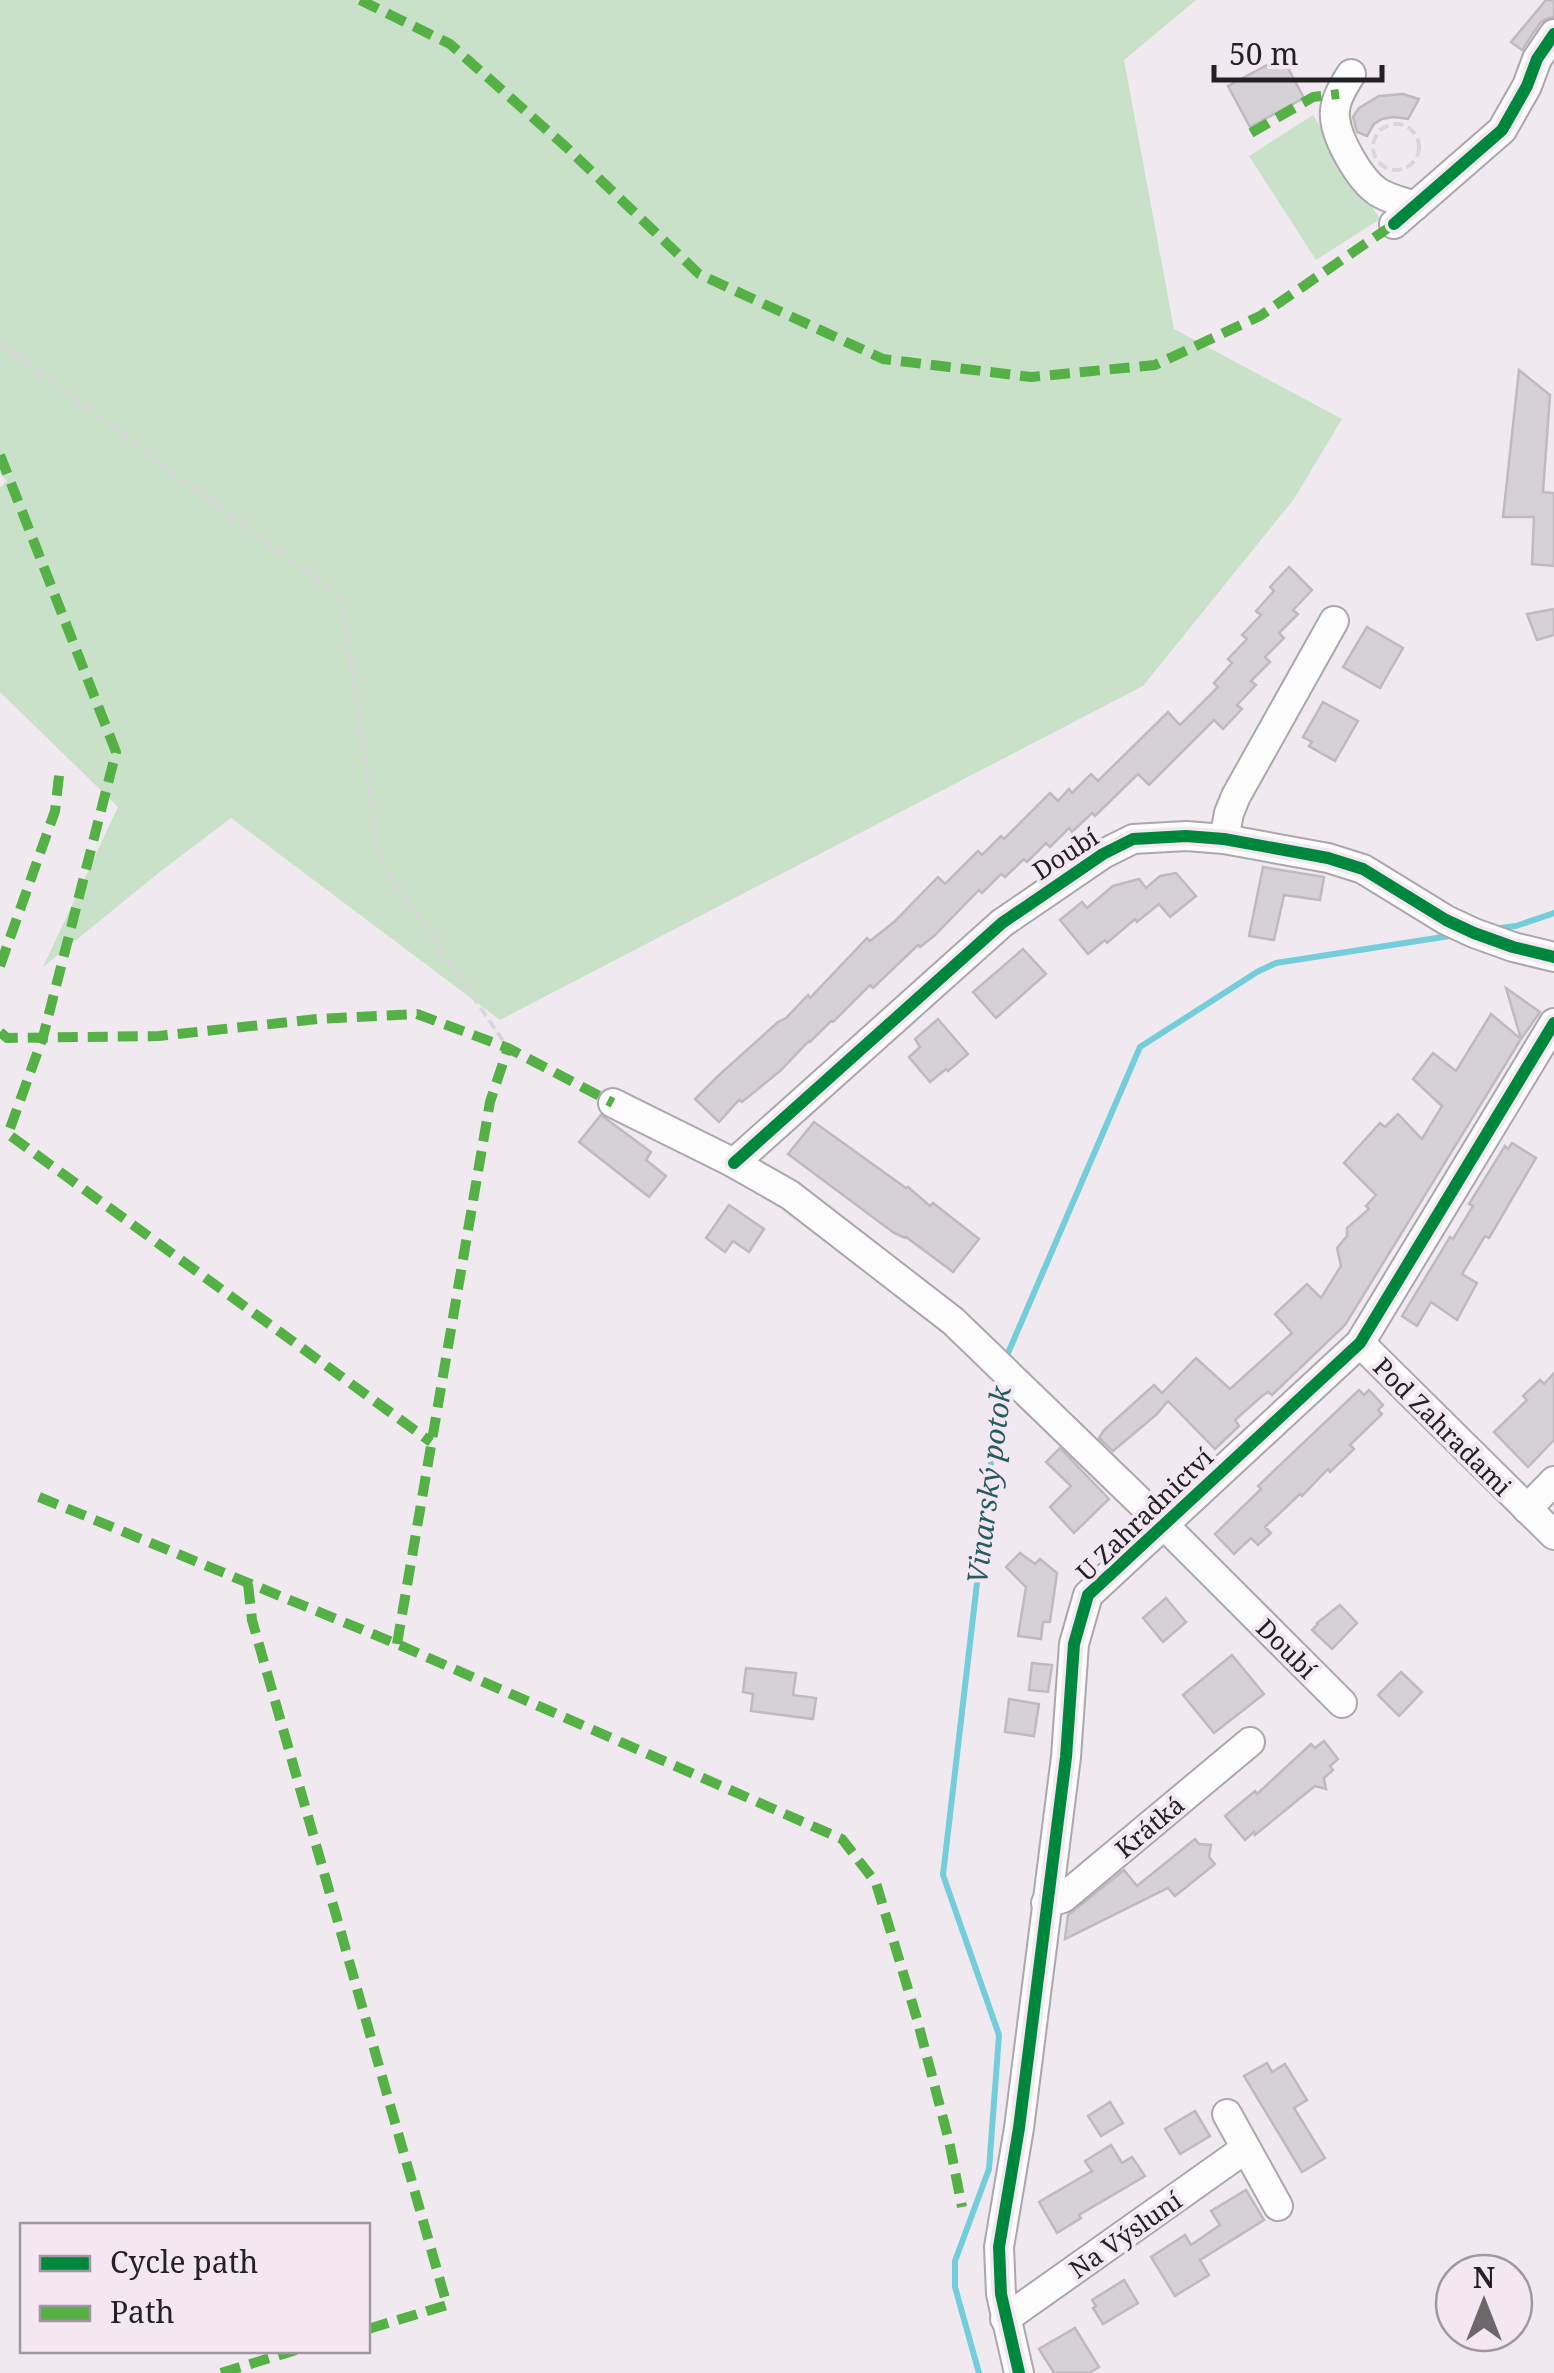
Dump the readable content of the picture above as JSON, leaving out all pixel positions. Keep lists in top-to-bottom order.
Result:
{
  "streets": {
    "street": [
      "Doubí",
      "Pod Zahradami",
      "U Zahradnictví",
      "Krátká",
      "Na Výsluní"
    ]
  },
  "crossings": [
    ["Doubí", "U Zahradnictví"],
    ["Pod Zahradami", "U Zahradnictví"],
    ["U Zahradnictví", "Krátká"],
    ["U Zahradnictví", "Na Výsluní"]
  ],
  "water": ["Vinarský potok"],
  "legend": ["Cycle path", "Path"],
  "scale_bar": "50 m",
  "north": "top"
}
